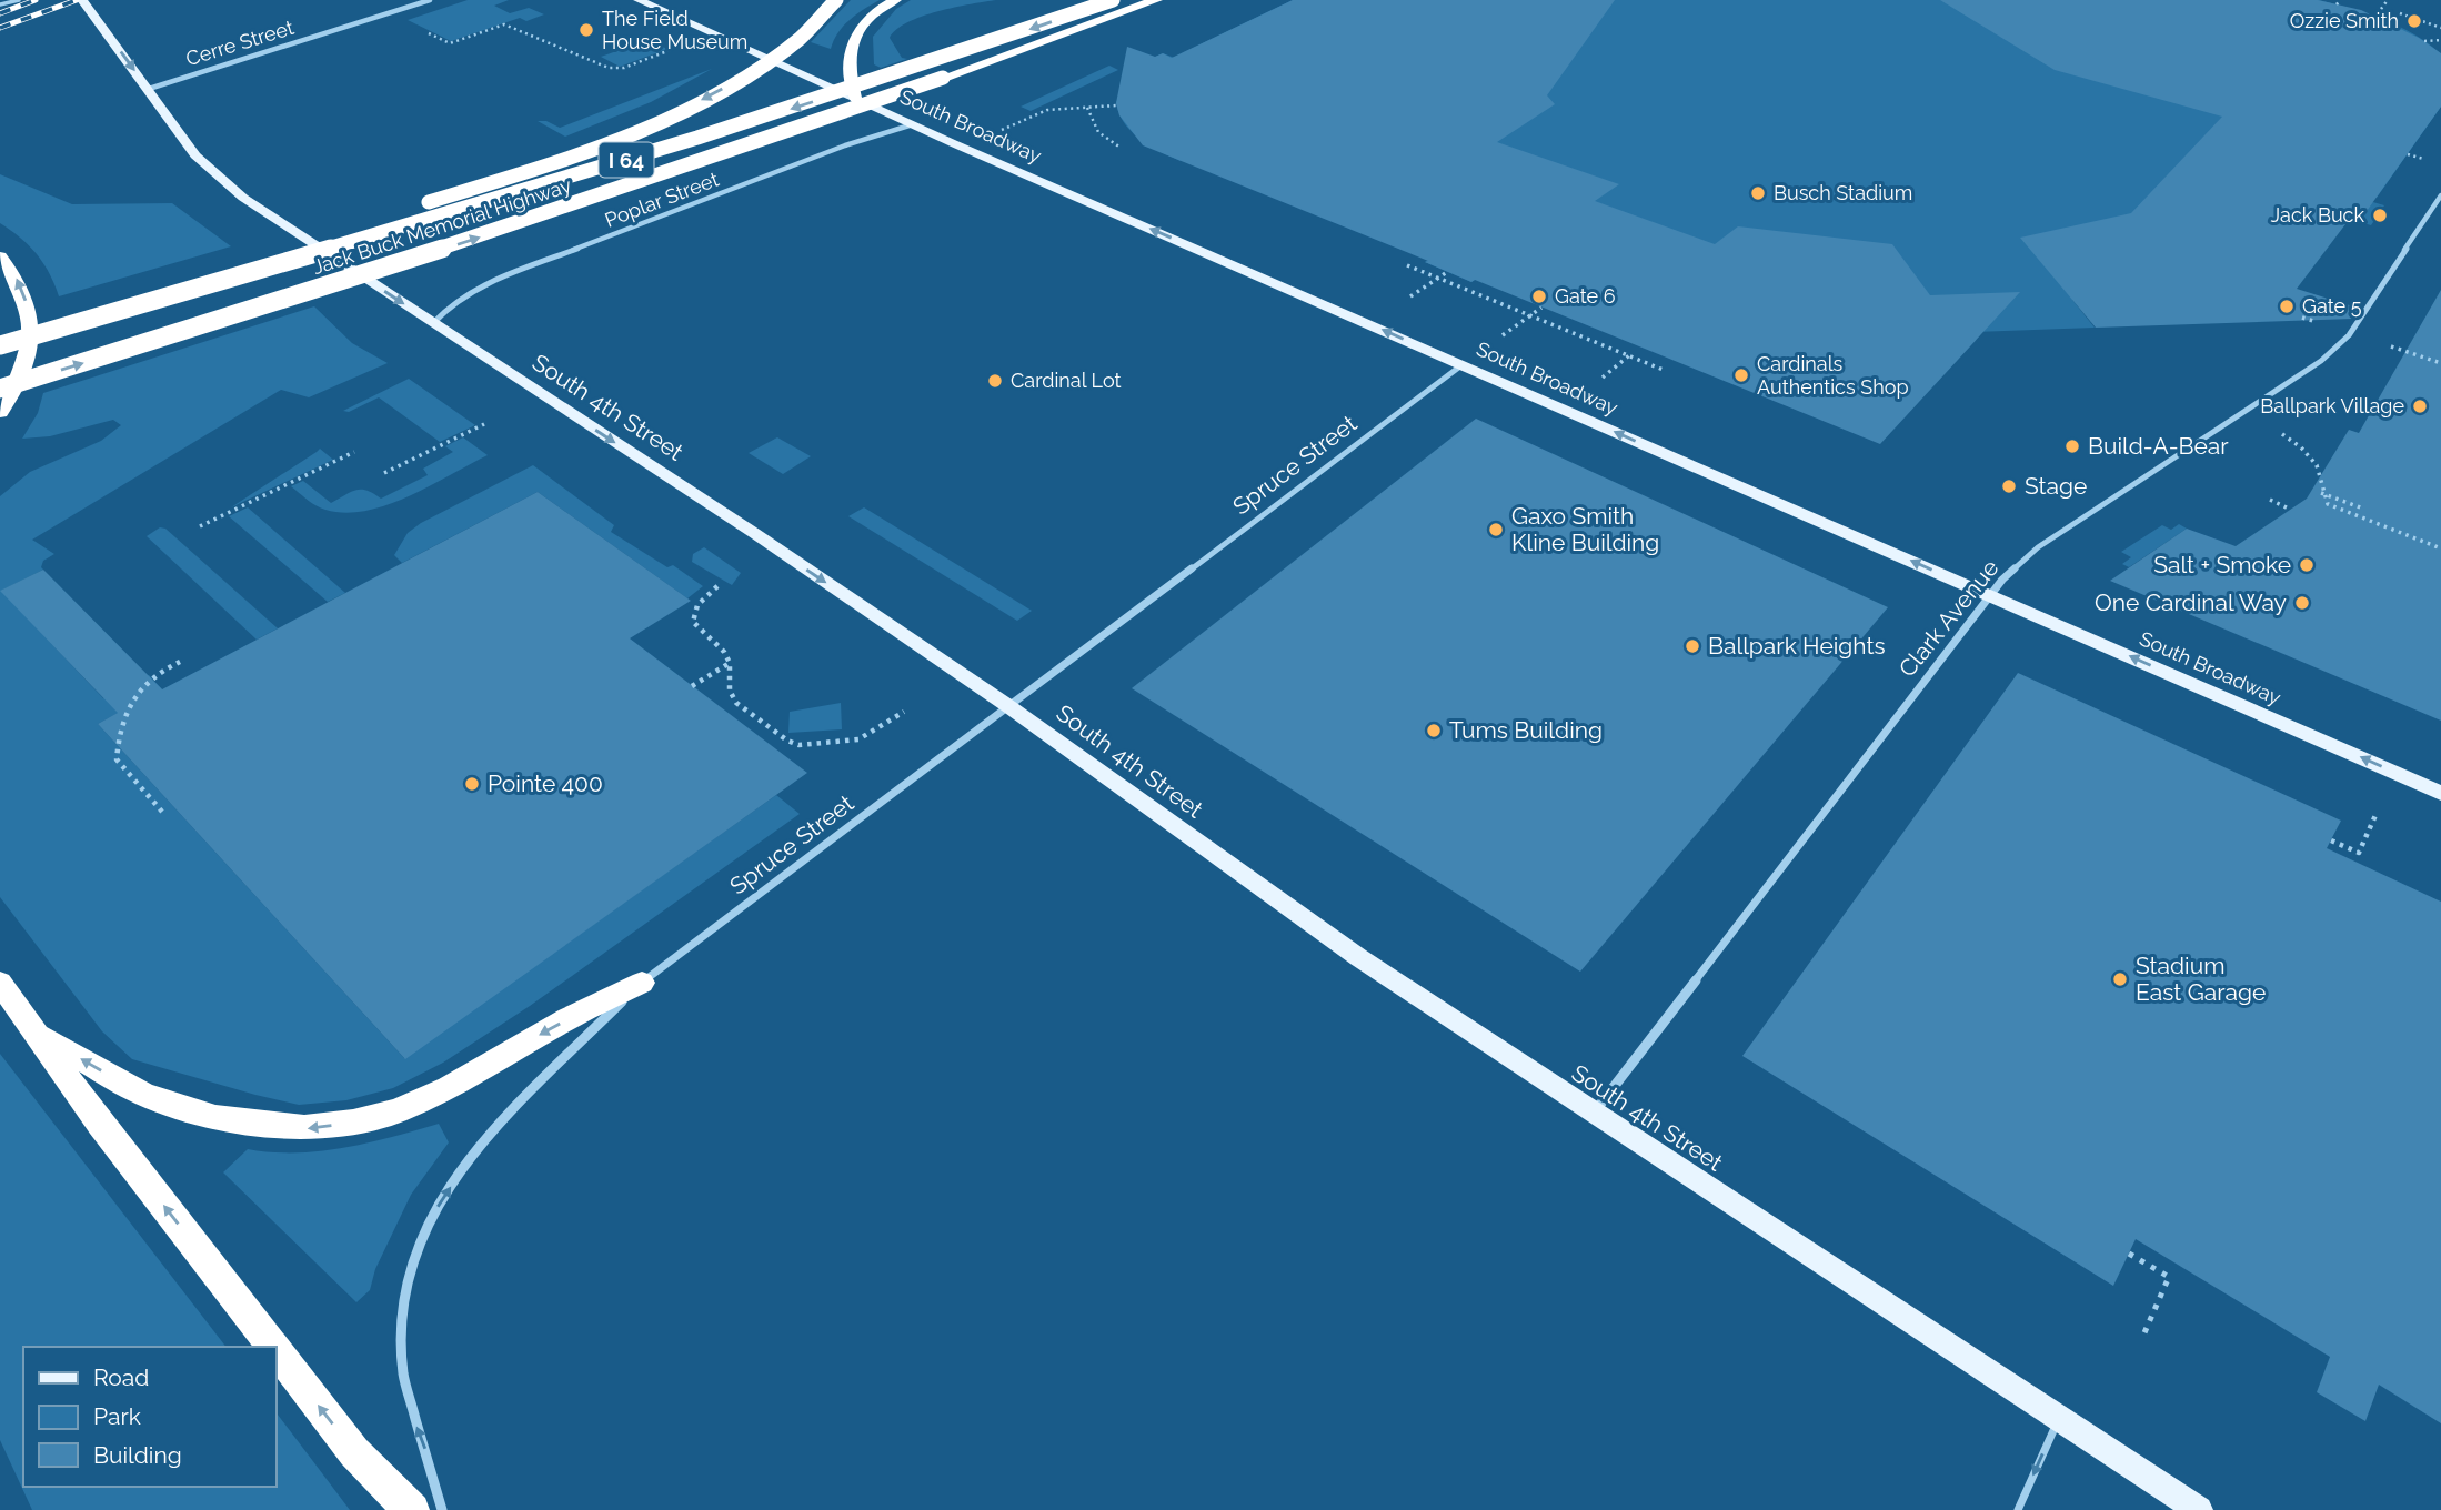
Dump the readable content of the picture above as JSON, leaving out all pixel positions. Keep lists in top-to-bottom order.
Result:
{
  "streets": {
    "highway": ["I 64", "Jack Buck Memorial Highway"],
    "main road": ["South Broadway", "South 4th Street"],
    "street": [
      "Cerre Street",
      "Poplar Street",
      "Spruce Street",
      "Clark Avenue"
    ]
  },
  "crossings": [
    ["Cerre Street", "South 4th Street"],
    ["South Broadway", "Poplar Street"],
    ["South Broadway", "Spruce Street"],
    ["South Broadway", "Clark Avenue"],
    ["Poplar Street", "South 4th Street"],
    ["South 4th Street", "Spruce Street"],
    ["South 4th Street", "Clark Avenue"]
  ],
  "one_way": ["South Broadway", "South 4th Street"],
  "places": [
    "Ozzie Smith",
    "The Field House Museum",
    "Busch Stadium",
    "Jack Buck",
    "Gate 6",
    "Gate 5",
    "Cardinals Authentics Shop",
    "Cardinal Lot",
    "Ballpark Village",
    "Build-A-Bear",
    "Stage",
    "Gaxo Smith Kline Building",
    "Salt + Smoke",
    "One Cardinal Way",
    "Ballpark Heights",
    "Tums Building",
    "Pointe 400",
    "Stadium East Garage"
  ],
  "legend": ["Road", "Park", "Building"]
}
